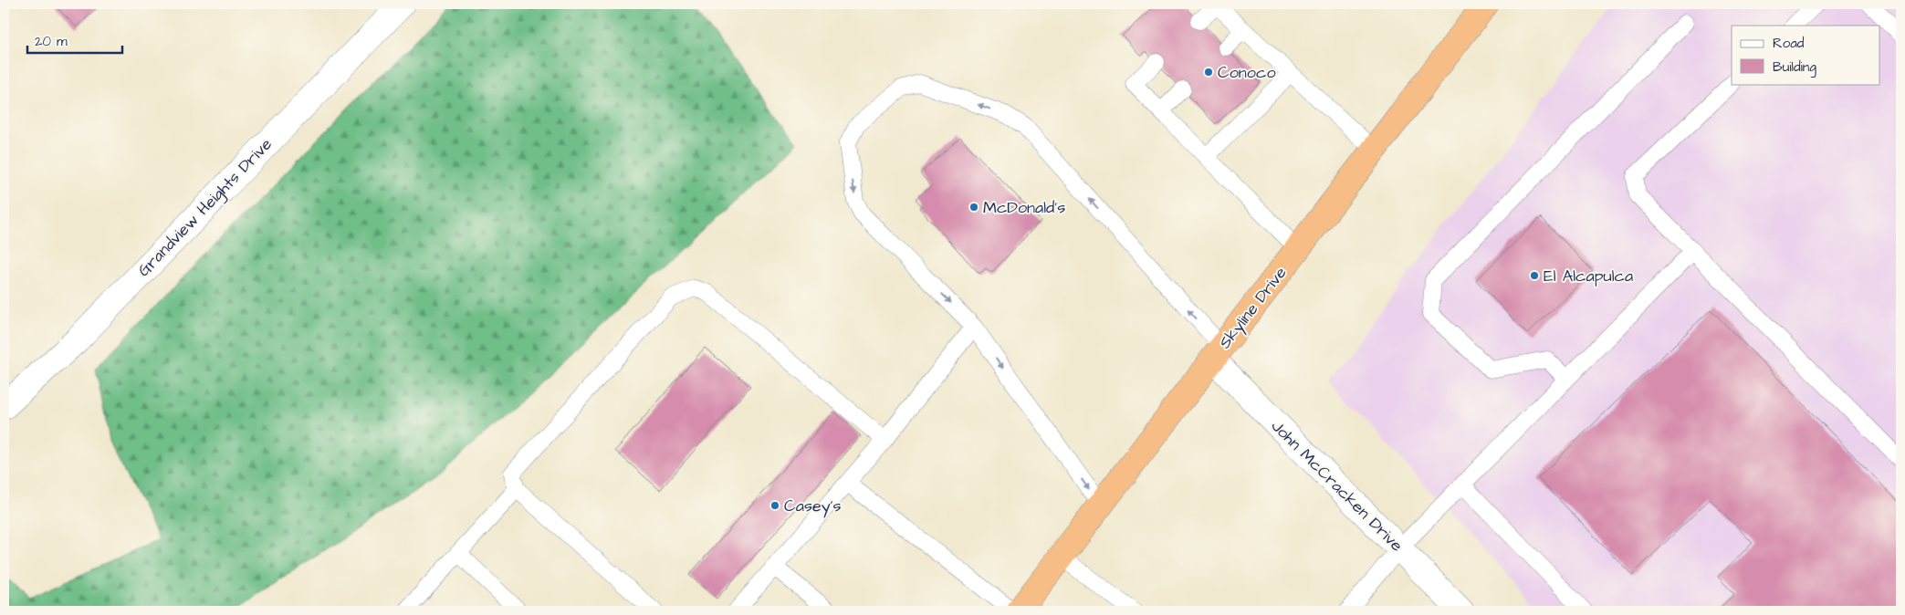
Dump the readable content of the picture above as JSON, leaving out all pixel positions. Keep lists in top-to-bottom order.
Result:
{
  "streets": {
    "highway": ["Skyline Drive"],
    "street": ["Grandview Heights Drive", "John McCracken Drive"]
  },
  "crossings": [
    ["Skyline Drive", "John McCracken Drive"]
  ],
  "places": [
    "Conoco",
    "McDonald's",
    "El Alcapulca",
    "Casey's"
  ],
  "legend": ["Road", "Building"],
  "scale_bar": "20 m"
}
